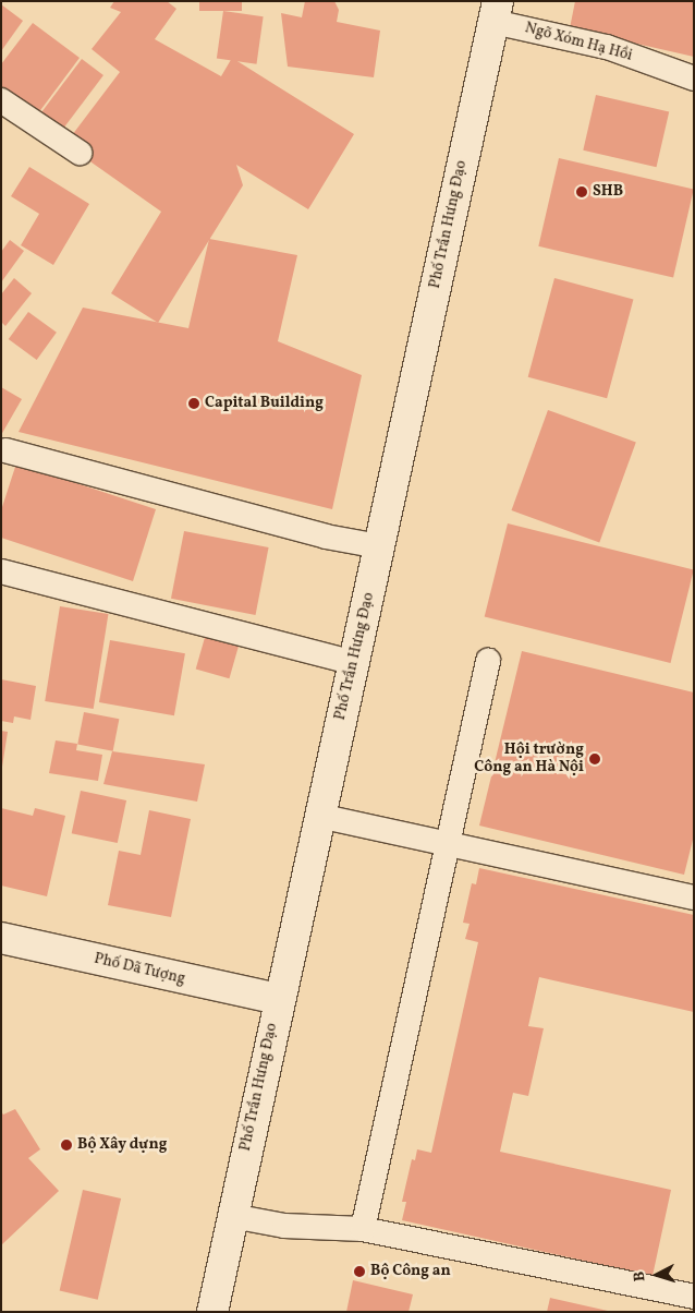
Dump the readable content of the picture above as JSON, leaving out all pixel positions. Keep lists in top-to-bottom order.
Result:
{
  "streets": {
    "main road": ["Phố Trần Hưng Đạo", "Phố Dã Tượng"],
    "lane": ["Ngõ Xóm Hạ Hồi"]
  },
  "crossings": [
    ["Ngõ Xóm Hạ Hồi", "Phố Trần Hưng Đạo"],
    ["Phố Trần Hưng Đạo", "Phố Dã Tượng"]
  ],
  "places": [
    "SHB",
    "Capital Building",
    "Hội trường Công an Hà Nội",
    "Bộ Xây dựng",
    "Bộ Công an"
  ],
  "north": "left"
}
